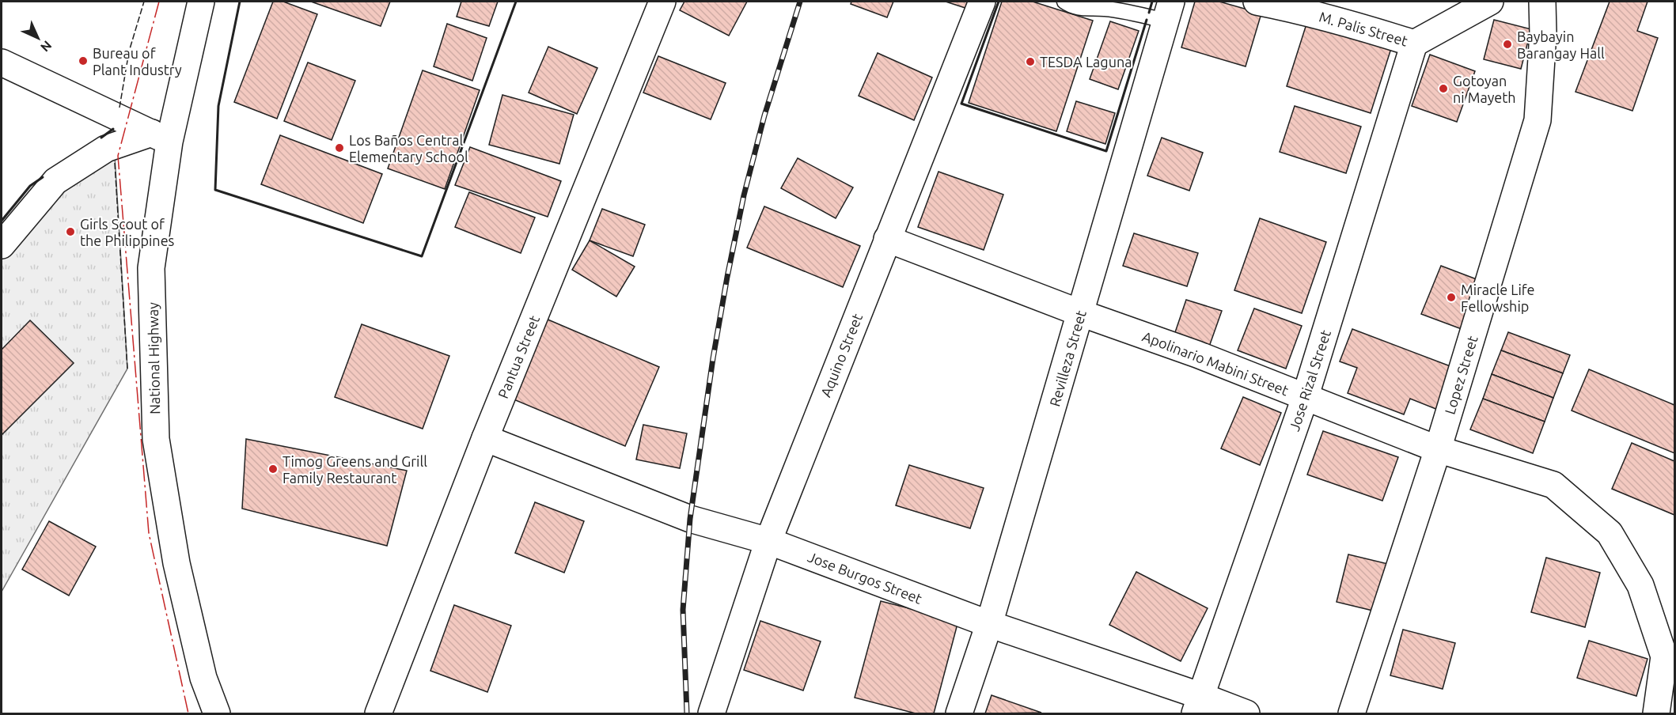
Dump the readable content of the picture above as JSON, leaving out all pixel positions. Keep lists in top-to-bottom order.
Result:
{
  "streets": {
    "street": [
      "M. Palis Street",
      "Aquino Street",
      "Pantua Street",
      "National Highway",
      "Revilleza Street",
      "Apolinario Mabini Street",
      "Lopez Street",
      "Jose Rizal Street",
      "Jose Burgos Street"
    ]
  },
  "crossings": [
    ["M. Palis Street", "Jose Rizal Street"],
    ["Aquino Street", "Apolinario Mabini Street"],
    ["Aquino Street", "Jose Burgos Street"],
    ["Pantua Street", "Jose Burgos Street"],
    ["Revilleza Street", "Apolinario Mabini Street"],
    ["Revilleza Street", "Jose Burgos Street"],
    ["Apolinario Mabini Street", "Lopez Street"],
    ["Apolinario Mabini Street", "Jose Rizal Street"],
    ["Jose Rizal Street", "Jose Burgos Street"]
  ],
  "places": [
    "Baybayin Barangay Hall",
    "Bureau of Plant Industry",
    "TESDA Laguna",
    "Gotoyan ni Mayeth",
    "Los Baños Central Elementary School",
    "Girls Scout of the Philippines",
    "Miracle Life Fellowship",
    "Timog Greens and Grill Family Restaurant"
  ],
  "north": "bottom right"
}
